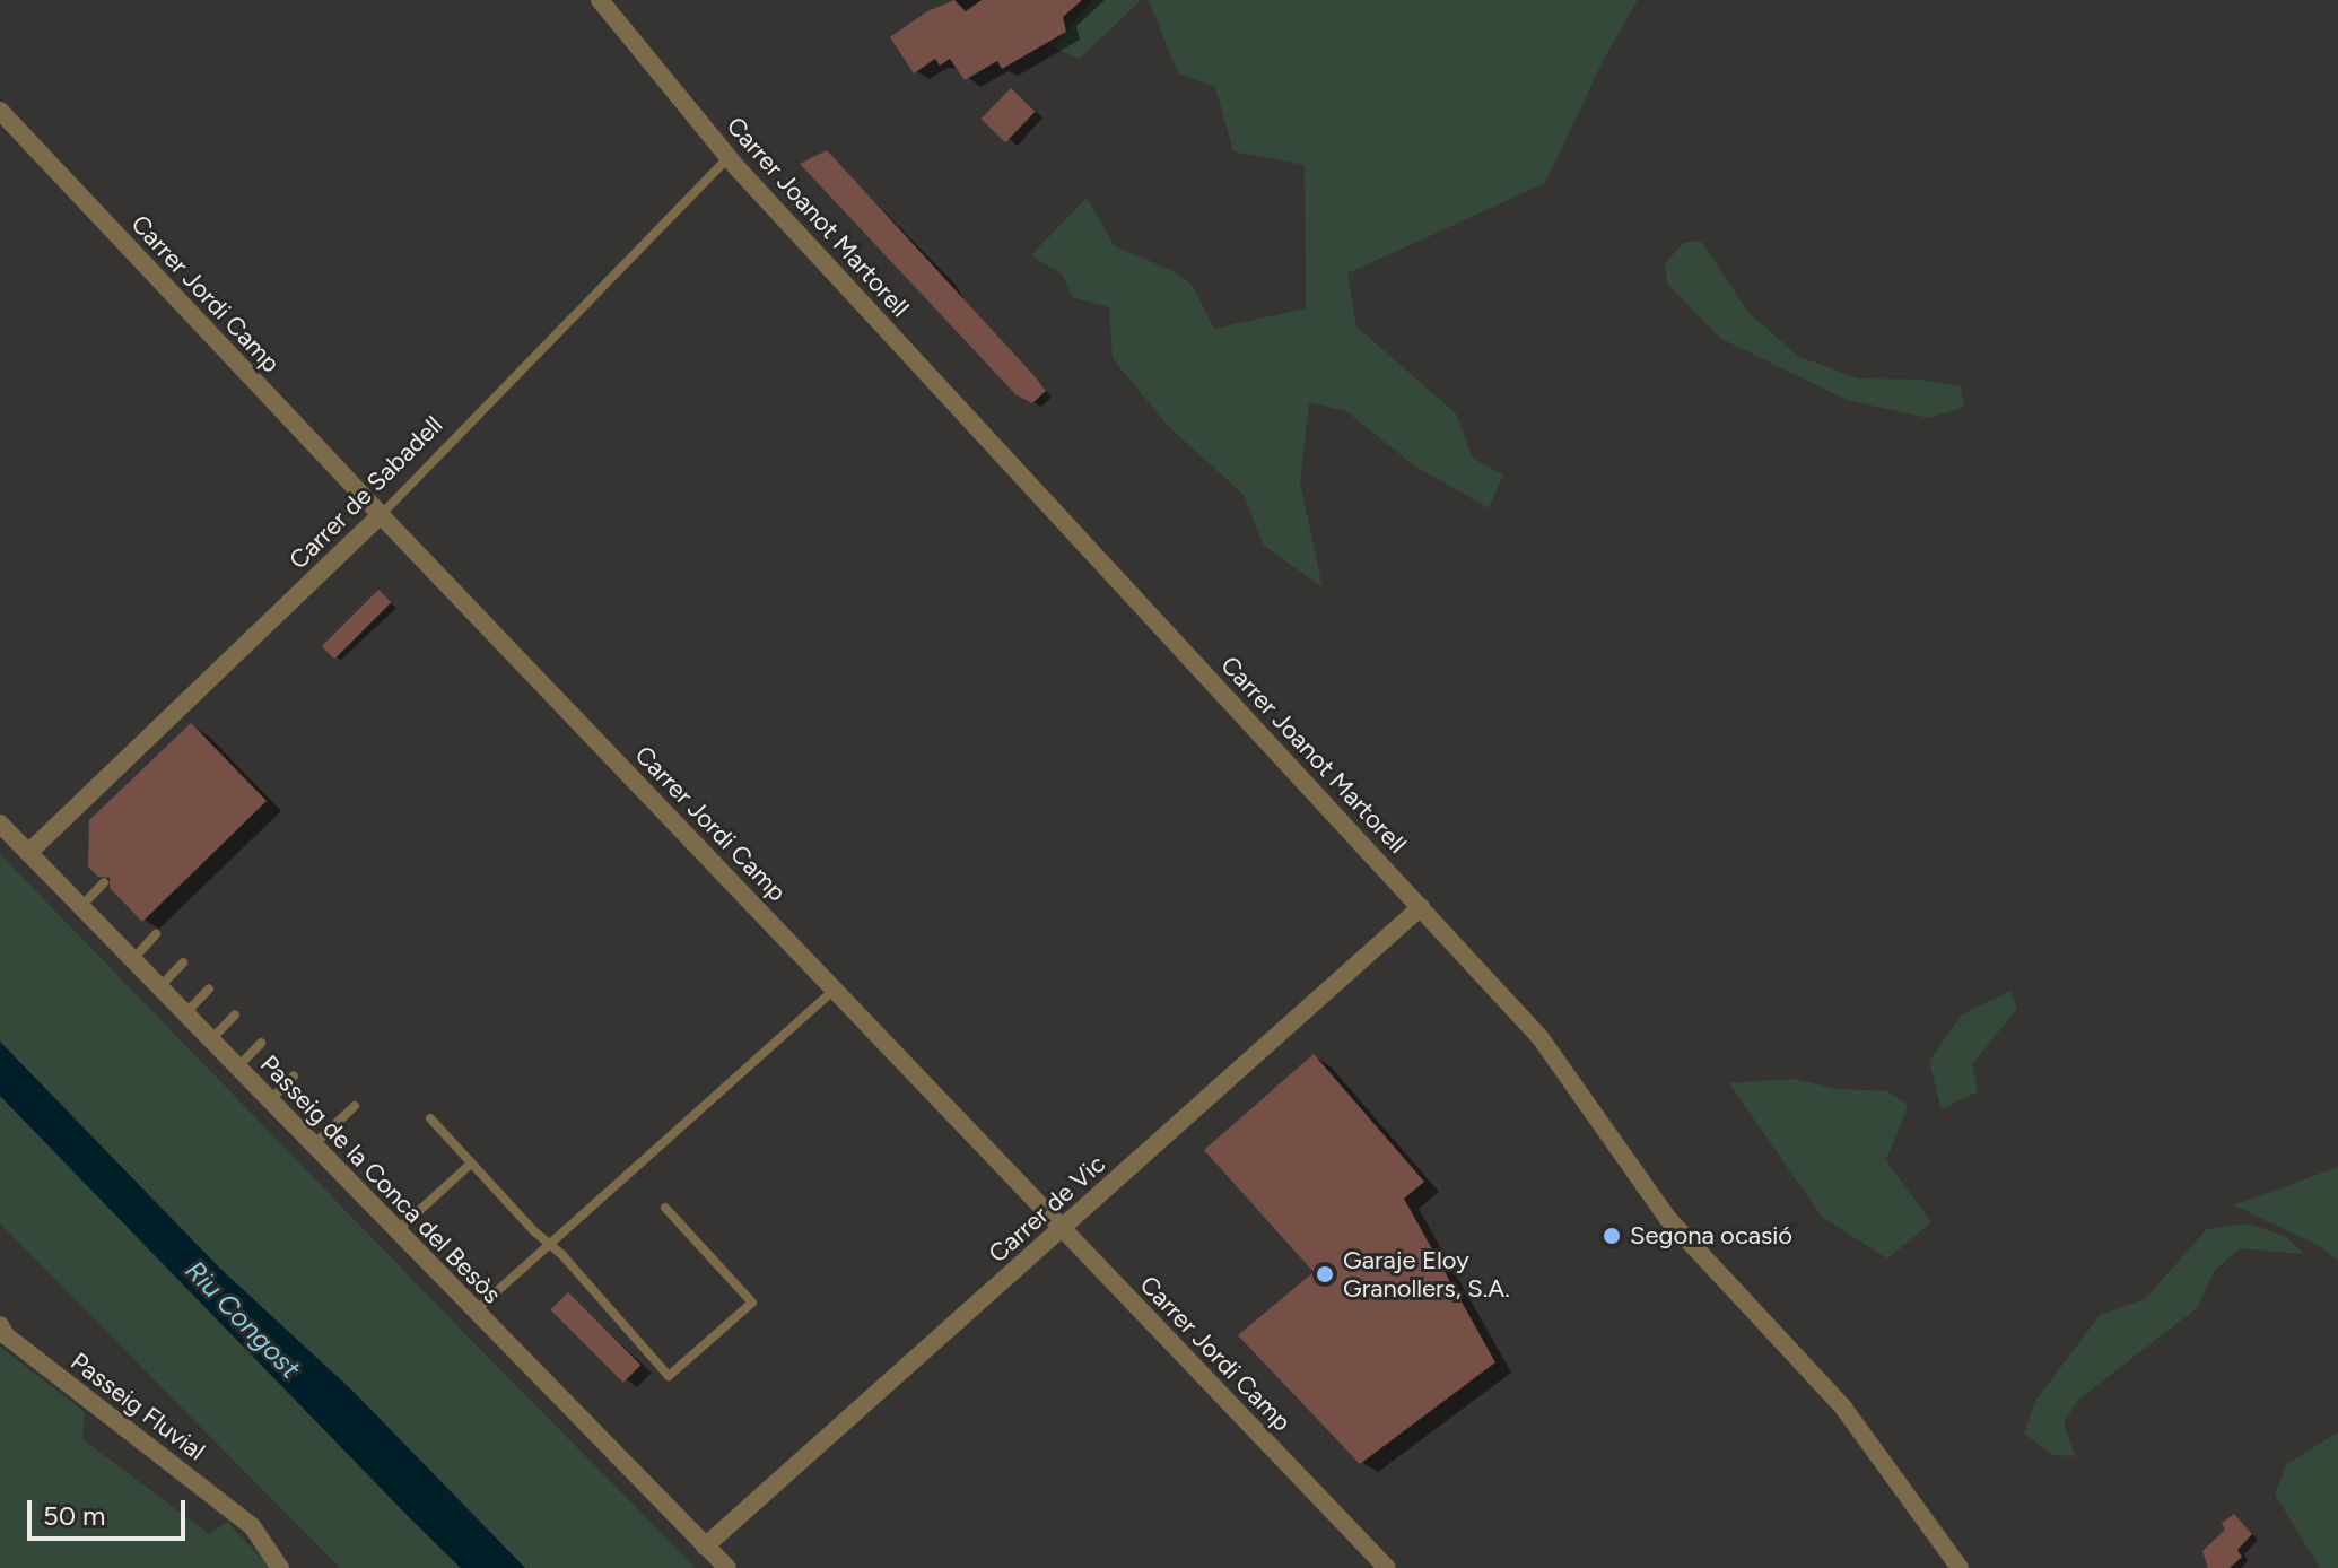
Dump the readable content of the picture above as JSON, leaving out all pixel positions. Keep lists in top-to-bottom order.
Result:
{
  "streets": {
    "street": [
      "Carrer Joanot Martorell",
      "Carrer Jordi Camp",
      "Carrer de Sabadell",
      "Passeig de la Conca del Besòs",
      "Carrer de Vic",
      "Passeig Fluvial"
    ]
  },
  "crossings": [
    ["Carrer Joanot Martorell", "Carrer de Sabadell"],
    ["Carrer Joanot Martorell", "Carrer de Vic"],
    ["Carrer Jordi Camp", "Carrer de Sabadell"],
    ["Carrer Jordi Camp", "Carrer de Vic"],
    ["Carrer de Sabadell", "Passeig de la Conca del Besòs"],
    ["Passeig de la Conca del Besòs", "Carrer de Vic"]
  ],
  "water": ["Riu Congost"],
  "places": ["Segona ocasió", "Garaje Eloy Granollers, S.A."],
  "scale_bar": "50 m"
}
